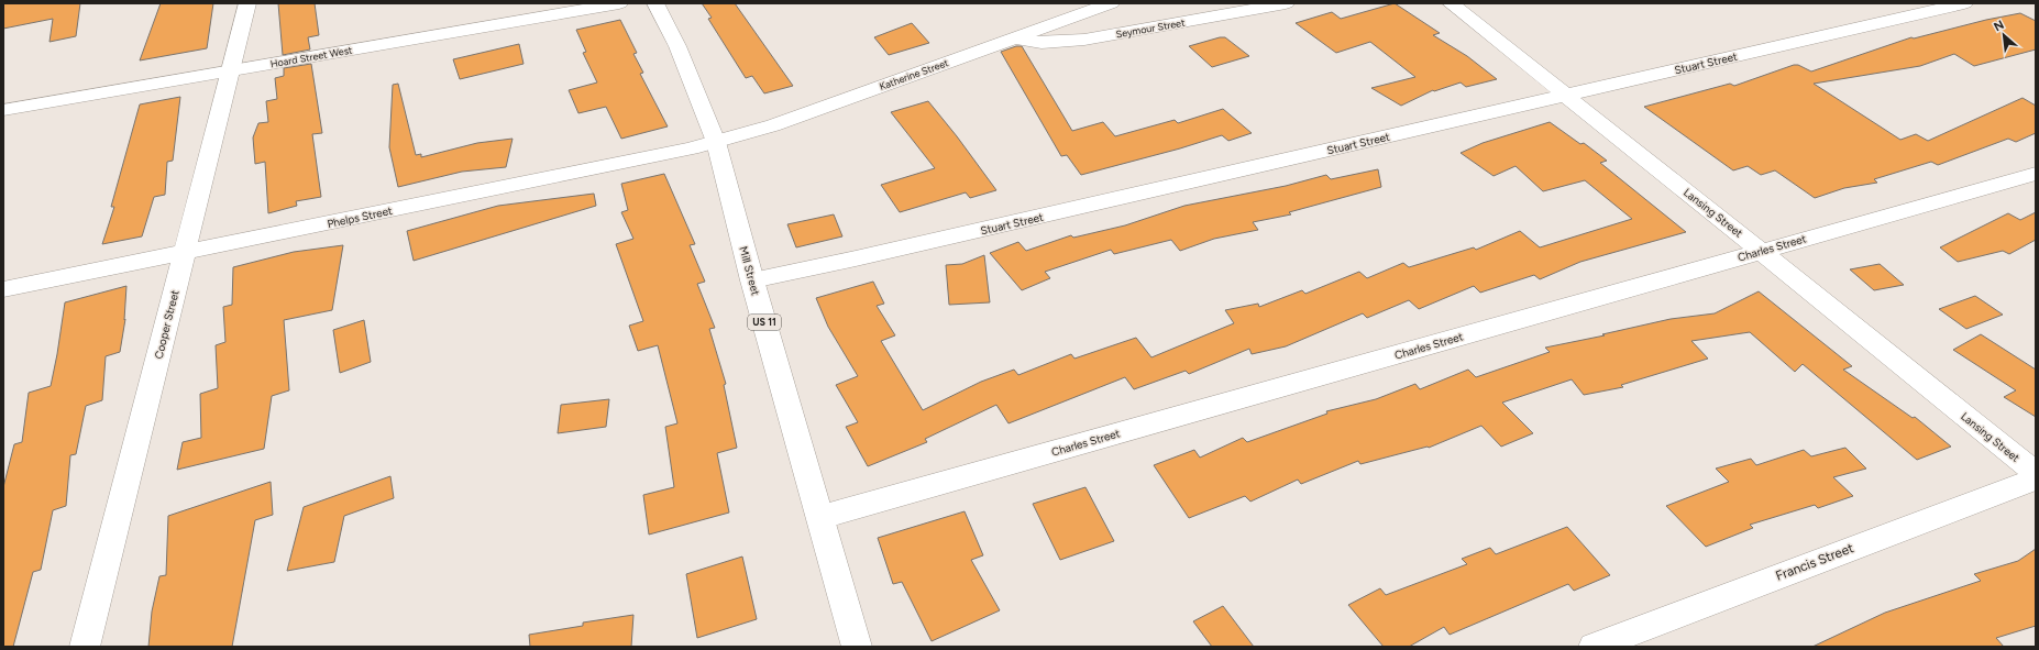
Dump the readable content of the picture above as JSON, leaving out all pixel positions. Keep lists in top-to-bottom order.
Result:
{
  "streets": {
    "main road": [
      "Seymour Street",
      "Hoard Street West",
      "Stuart Street",
      "Katherine Street",
      "Lansing Street",
      "Phelps Street",
      "Charles Street",
      "Mill Street",
      "US 11",
      "Cooper Street",
      "Francis Street"
    ]
  },
  "crossings": [
    ["Seymour Street", "Katherine Street"],
    ["Hoard Street West", "Cooper Street"],
    ["Stuart Street", "Lansing Street"],
    ["Stuart Street", "Mill Street"],
    ["Katherine Street", "Phelps Street"],
    ["Katherine Street", "Mill Street"],
    ["Lansing Street", "Charles Street"],
    ["Phelps Street", "Mill Street"],
    ["Phelps Street", "Cooper Street"],
    ["Charles Street", "Mill Street"]
  ],
  "north": "top left"
}
